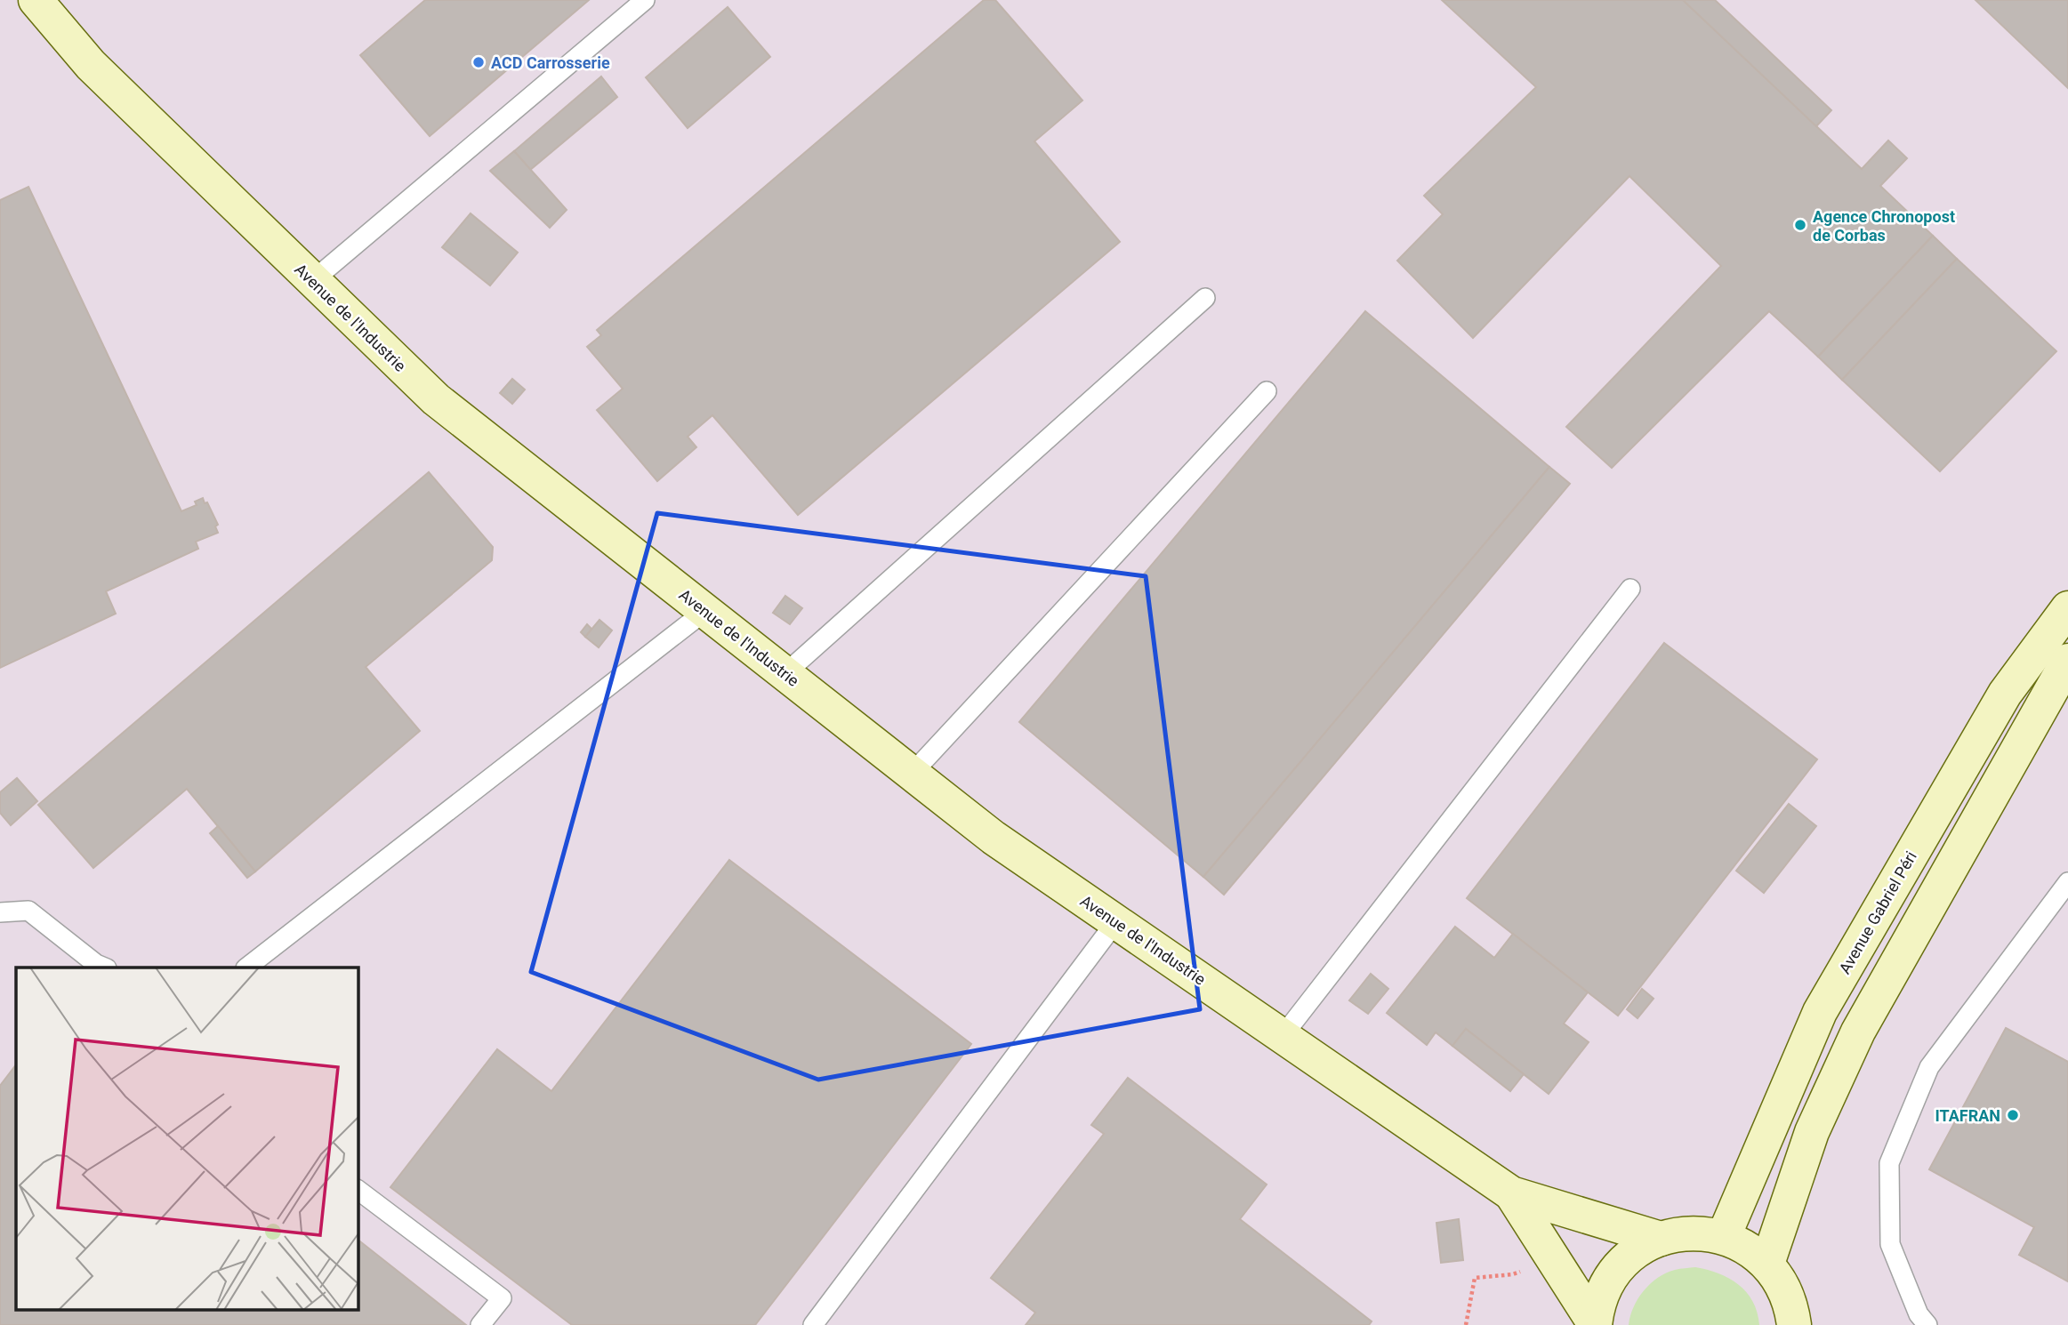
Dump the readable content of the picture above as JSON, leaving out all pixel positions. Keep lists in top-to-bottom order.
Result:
{
  "streets": {
    "street": ["Avenue de l'Industrie", "Avenue Gabriel Péri"]
  },
  "places": ["ACD Carrosserie", "Agence Chronopost de Corbas", "ITAFRAN"]
}
